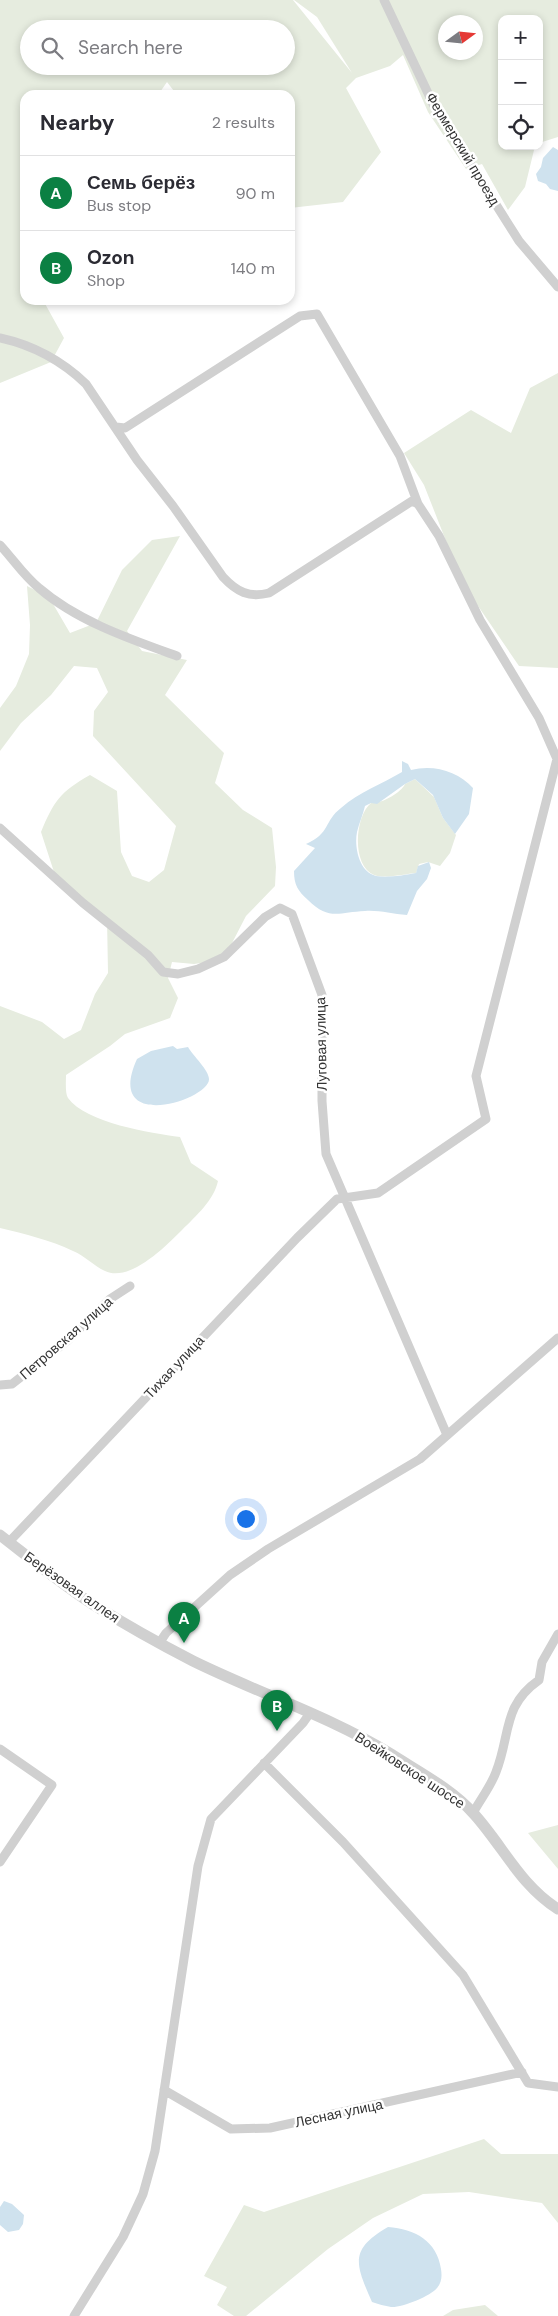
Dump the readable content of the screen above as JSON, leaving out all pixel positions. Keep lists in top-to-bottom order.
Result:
{
  "streets": {
    "street": [
      "Фермерский проезд",
      "Луговая улица",
      "Петровская улица",
      "Тихая улица",
      "Берёзовая аллея",
      "Воейковское шоссе",
      "Лесная улица"
    ]
  },
  "crossings": [
    ["Луговая улица", "Тихая улица"],
    ["Тихая улица", "Берёзовая аллея"],
    ["Берёзовая аллея", "Воейковское шоссе"]
  ],
  "north": "right",
  "page": {
    "map_buttons": ["+", "−"],
    "search": "Search here",
    "heading": ["Nearby", "2 results"],
    "list": [
      {
        "mark": "A",
        "name": "Семь берёз",
        "note": "Bus stop",
        "value": "90 m"
      },
      {
        "mark": "B",
        "name": "Ozon",
        "note": "Shop",
        "value": "140 m"
      }
    ],
    "pins": ["A", "B"]
  }
}
